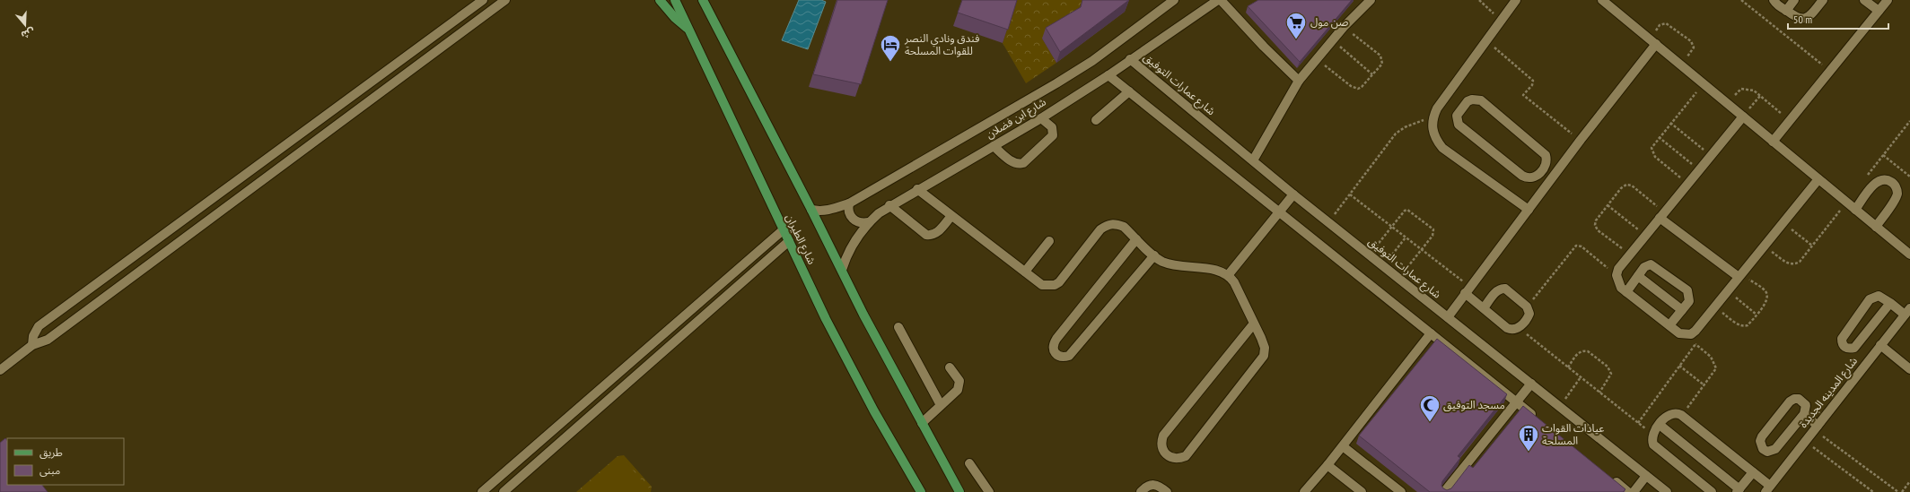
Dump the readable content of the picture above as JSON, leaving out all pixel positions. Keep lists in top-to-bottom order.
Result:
{
  "streets": {
    "main road": ["شارع الطيران"],
    "street": ["شارع عمارات التوفيق", "شارع ابن فضلان", "شارع المدينه الجديدة"]
  },
  "crossings": [
    ["شارع عمارات التوفيق", "شارع ابن فضلان"]
  ],
  "places": {
    "supermarket": ["صن مول"],
    "hotel": ["فندق ونادي النصر للقوات المسلحة"],
    "mosque": ["مسجد التوفيق"],
    "building": ["عيادات القوات المسلحة"]
  },
  "legend": ["طريق", "مبنى"],
  "scale_bar": "50 m",
  "north": "bottom"
}
